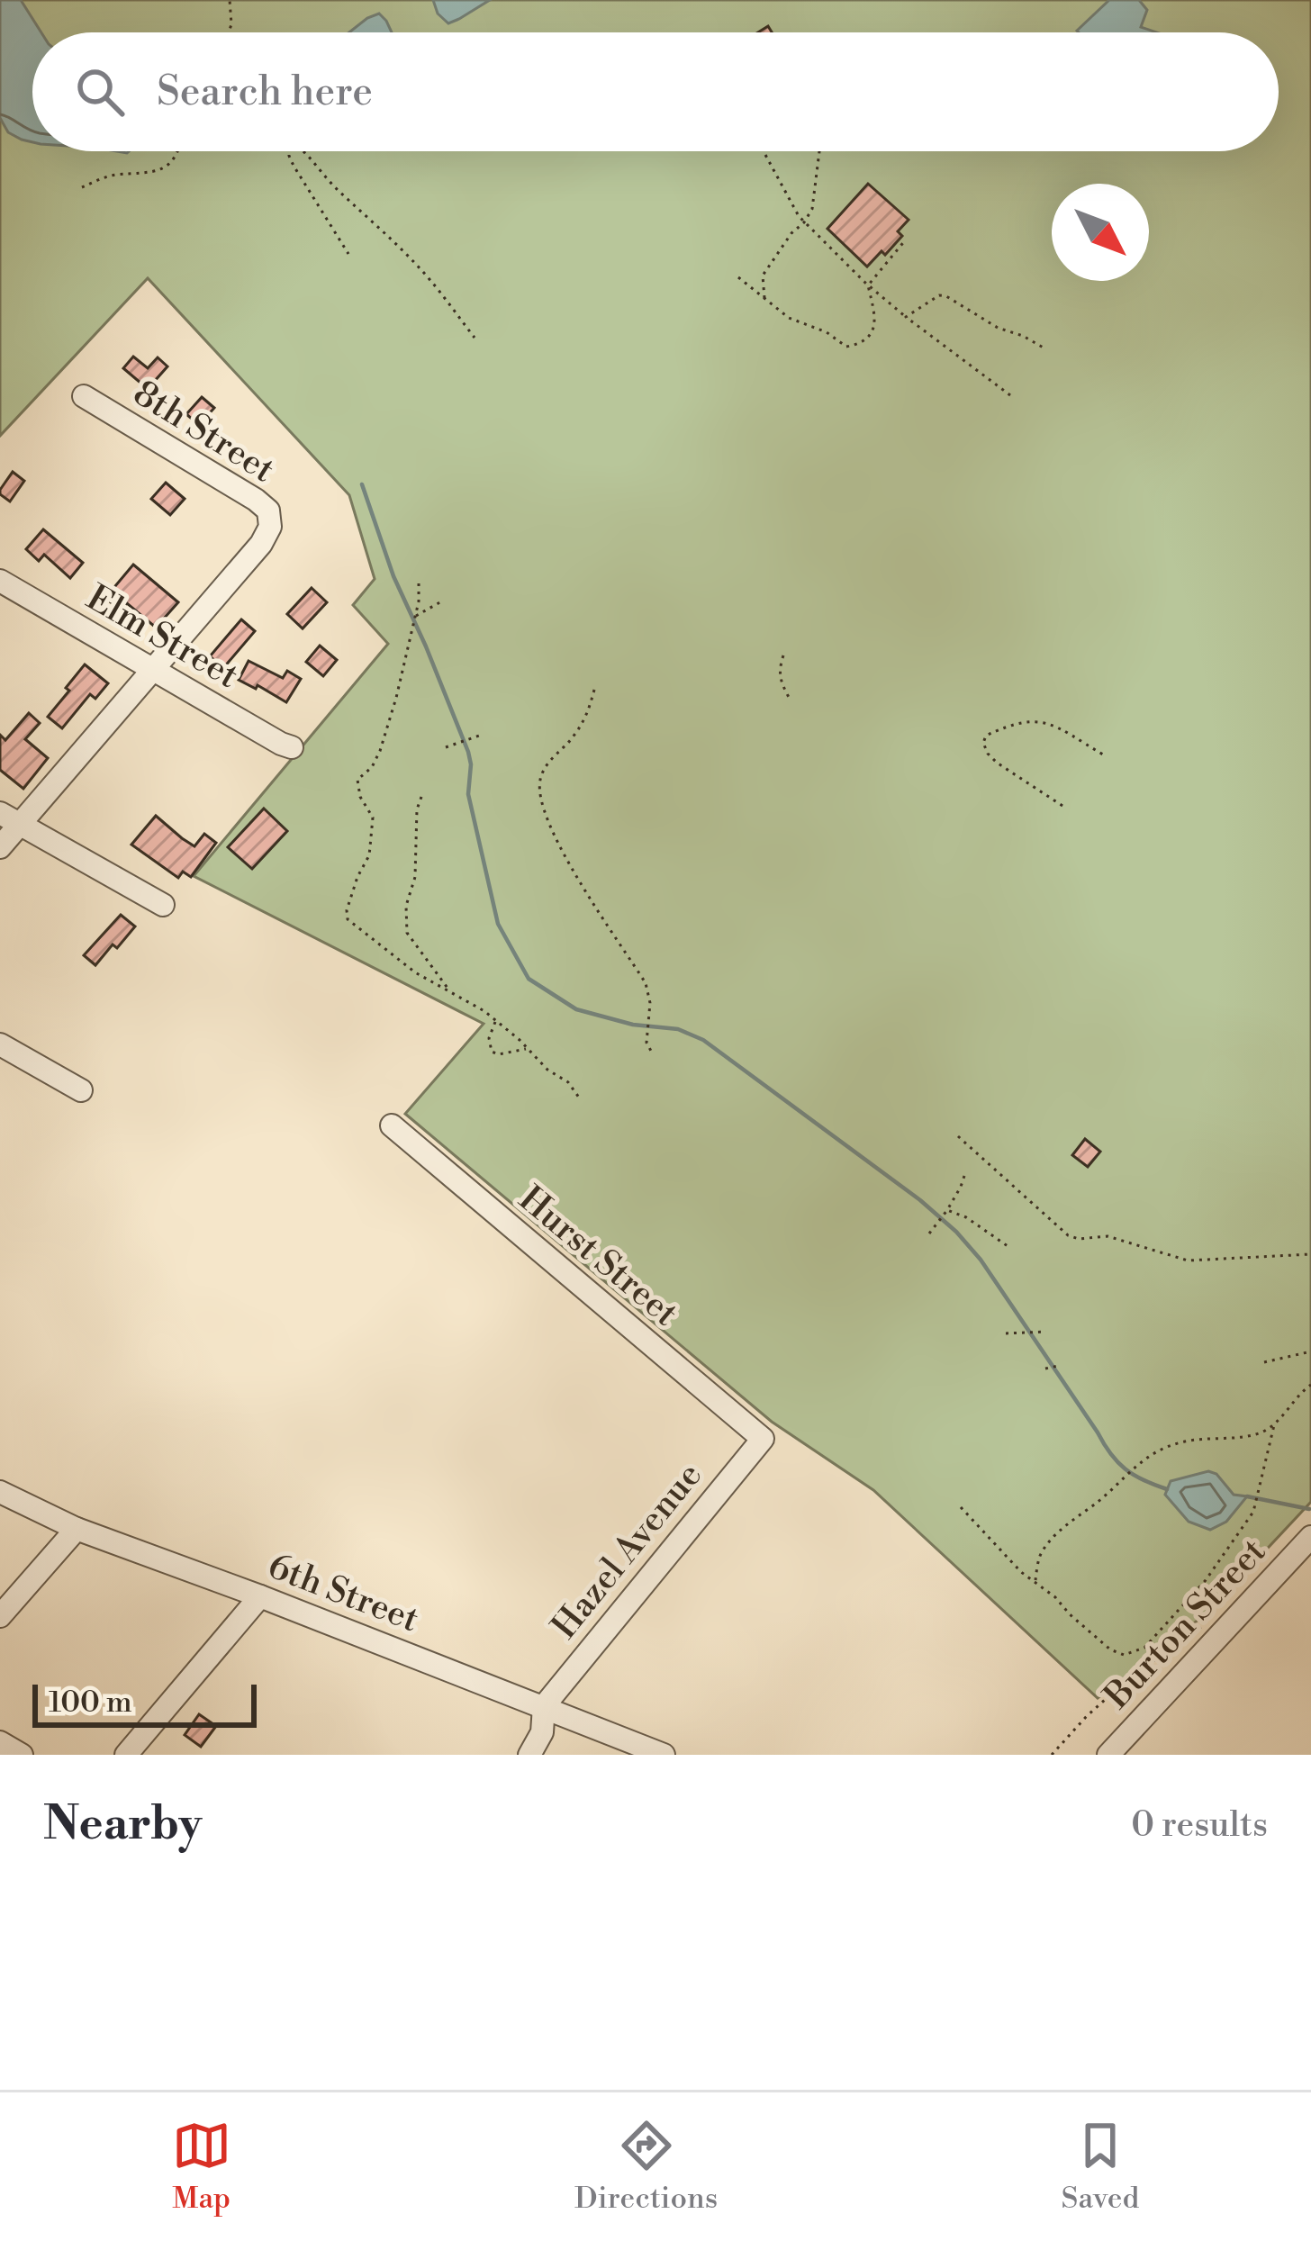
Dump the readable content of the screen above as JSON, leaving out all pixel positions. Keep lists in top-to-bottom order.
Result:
{
  "streets": {
    "street": [
      "8th Street",
      "Elm Street",
      "Hurst Street",
      "Hazel Avenue",
      "6th Street",
      "Burton Street"
    ]
  },
  "crossings": [
    ["8th Street", "Elm Street"],
    ["Hurst Street", "Hazel Avenue"],
    ["Hazel Avenue", "6th Street"]
  ],
  "scale_bar": "100 m",
  "north": "bottom right",
  "page": {
    "search": "Search here",
    "scale": "100 m",
    "heading": ["Nearby", "0 results"],
    "nav": ["Map", "Directions", "Saved"]
  }
}
